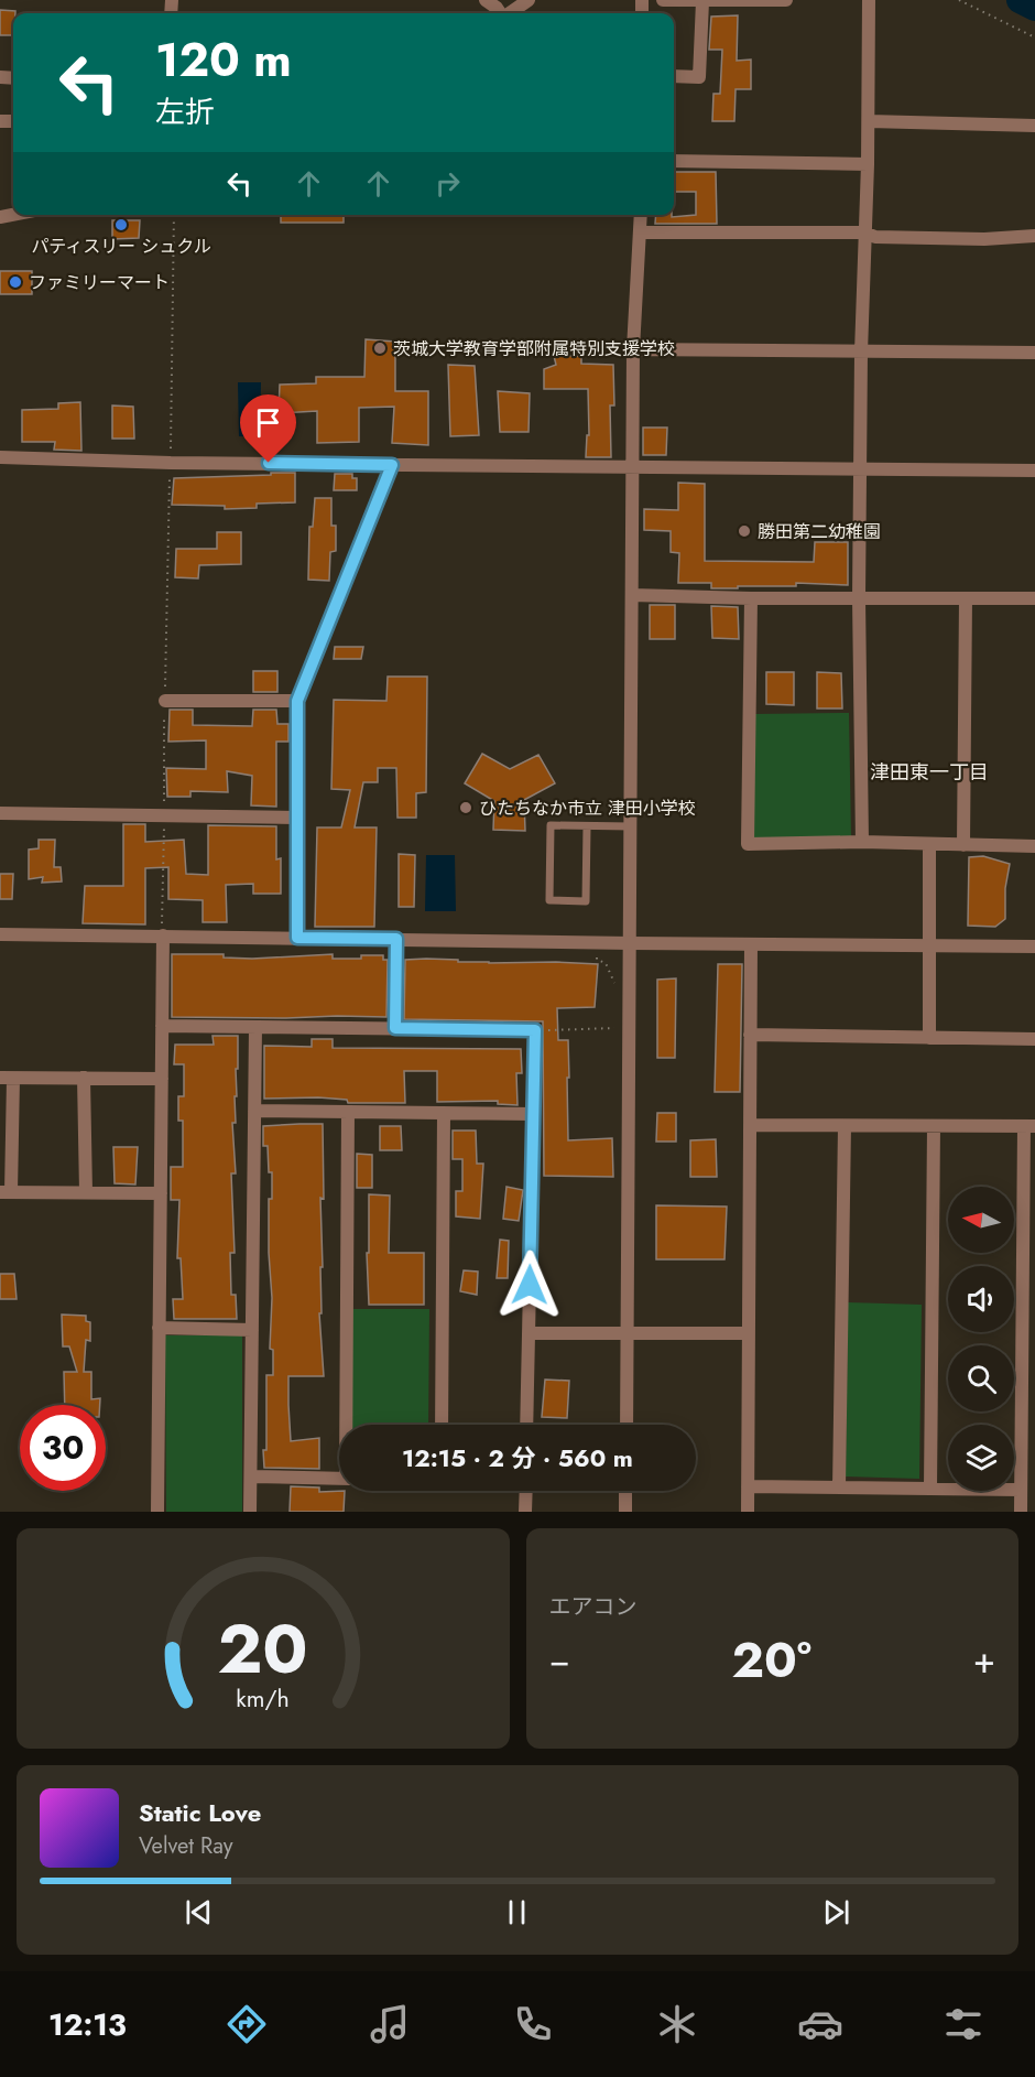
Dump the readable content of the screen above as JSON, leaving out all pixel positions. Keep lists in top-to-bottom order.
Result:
{
  "districts": ["津田東一丁目"],
  "places": [
    "パティスリー シュクル",
    "ファミリーマート",
    "茨城大学教育学部附属特別支援学校",
    "勝田第二幼稚園",
    "ひたちなか市立 津田小学校"
  ],
  "north": "left",
  "page": {
    "turn": ["120 m", "左折"],
    "limit": "30",
    "trip": "12:15 · 2 分 · 560 m",
    "tile": "エアコン",
    "heat": ["−", "20°", "+"],
    "song": ["Static Love", "Velvet Ray"],
    "tabs": "12:13",
    "gauge": ["20", "km/h"]
  }
}
